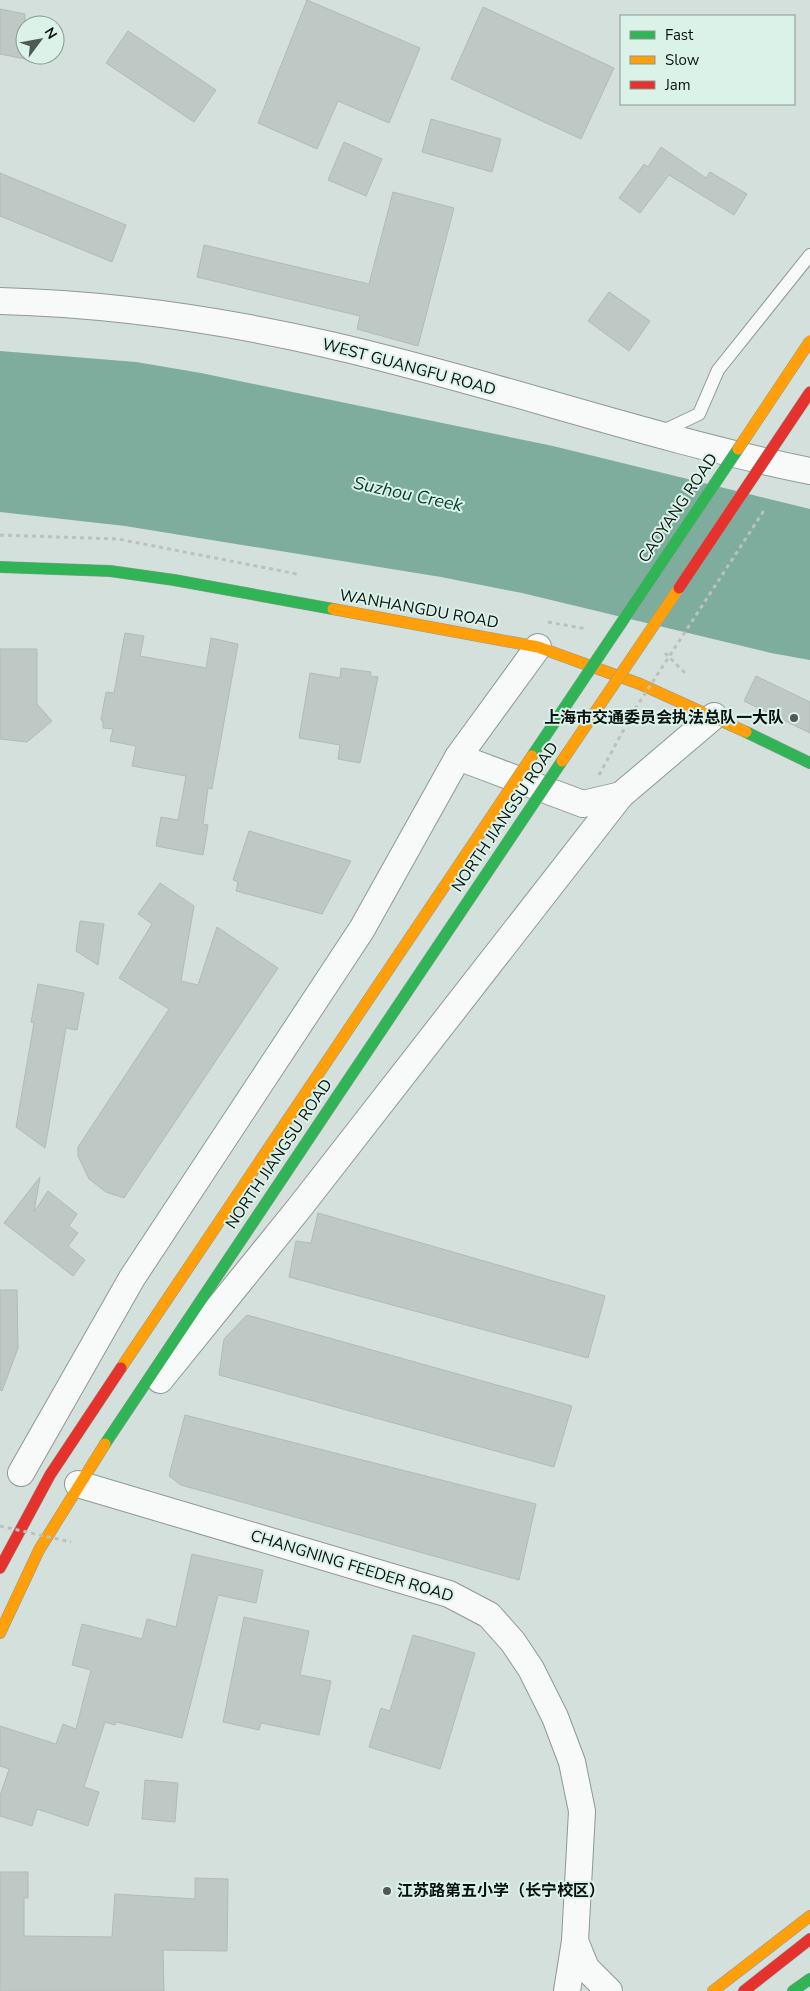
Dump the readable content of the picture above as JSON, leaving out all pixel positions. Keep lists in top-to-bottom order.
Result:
{
  "streets": {
    "main road": ["CAOYANG ROAD", "WANHANGDU ROAD", "NORTH JIANGSU ROAD"],
    "street": ["WEST GUANGFU ROAD", "CHANGNING FEEDER ROAD"]
  },
  "crossings": [
    ["CAOYANG ROAD", "NORTH JIANGSU ROAD"],
    ["NORTH JIANGSU ROAD", "CHANGNING FEEDER ROAD"]
  ],
  "water": ["Suzhou Creek"],
  "places": ["上海市交通委员会执法总队一大队", "江苏路第五小学（长宁校区）"],
  "legend": ["Fast", "Slow", "Jam"],
  "north": "top right"
}
